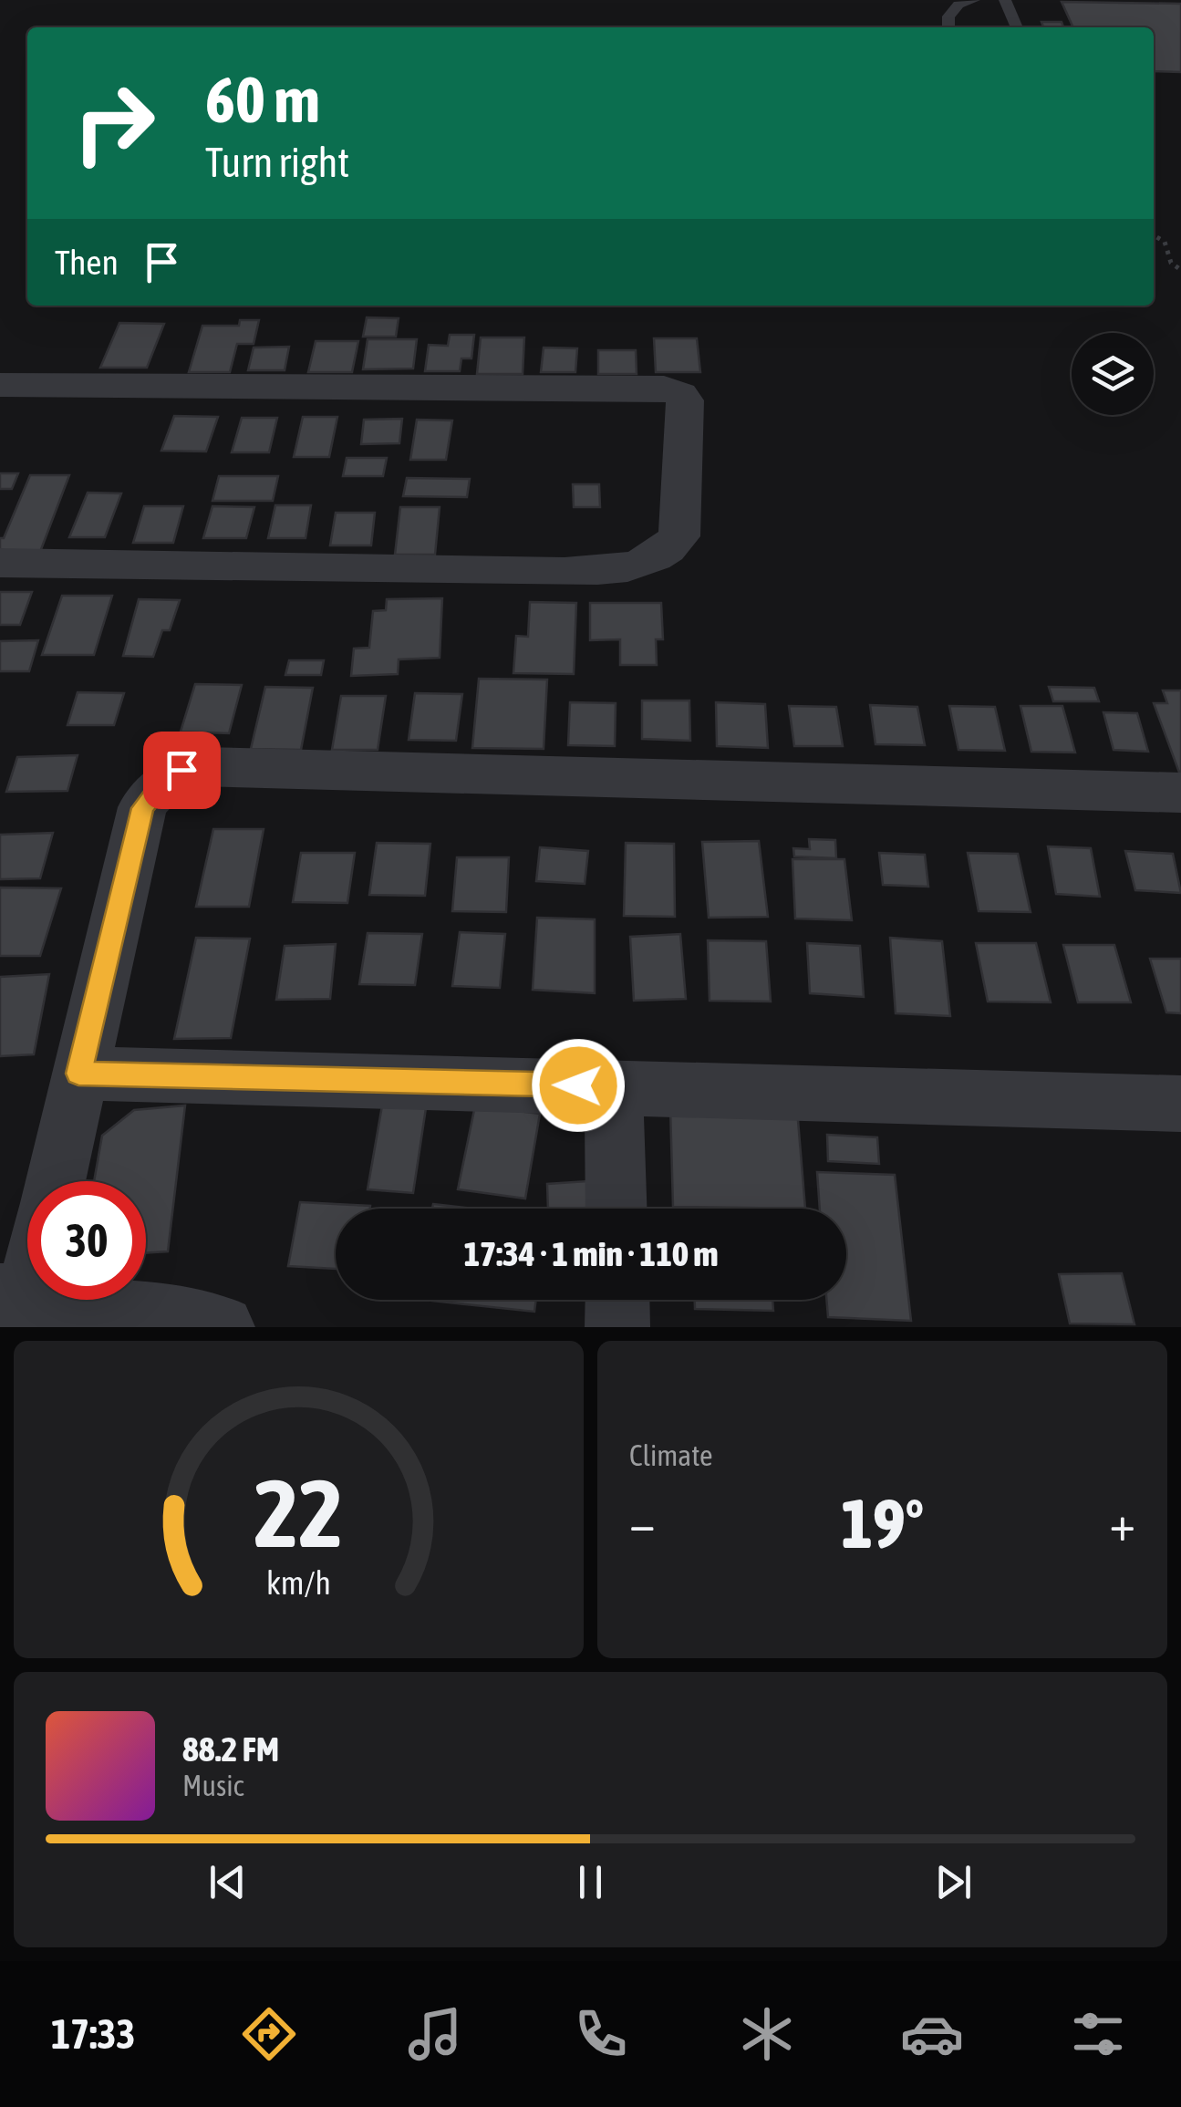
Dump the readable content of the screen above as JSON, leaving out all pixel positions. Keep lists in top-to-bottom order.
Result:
{
  "page": {
    "turn": ["60 m", "Turn right"],
    "then": "Then",
    "limit": "30",
    "trip": "17:34 · 1 min · 110 m",
    "tile": "Climate",
    "heat": ["−", "19°", "+"],
    "song": ["88.2 FM", "Music"],
    "tabs": "17:33",
    "gauge": ["22", "km/h"]
  }
}
